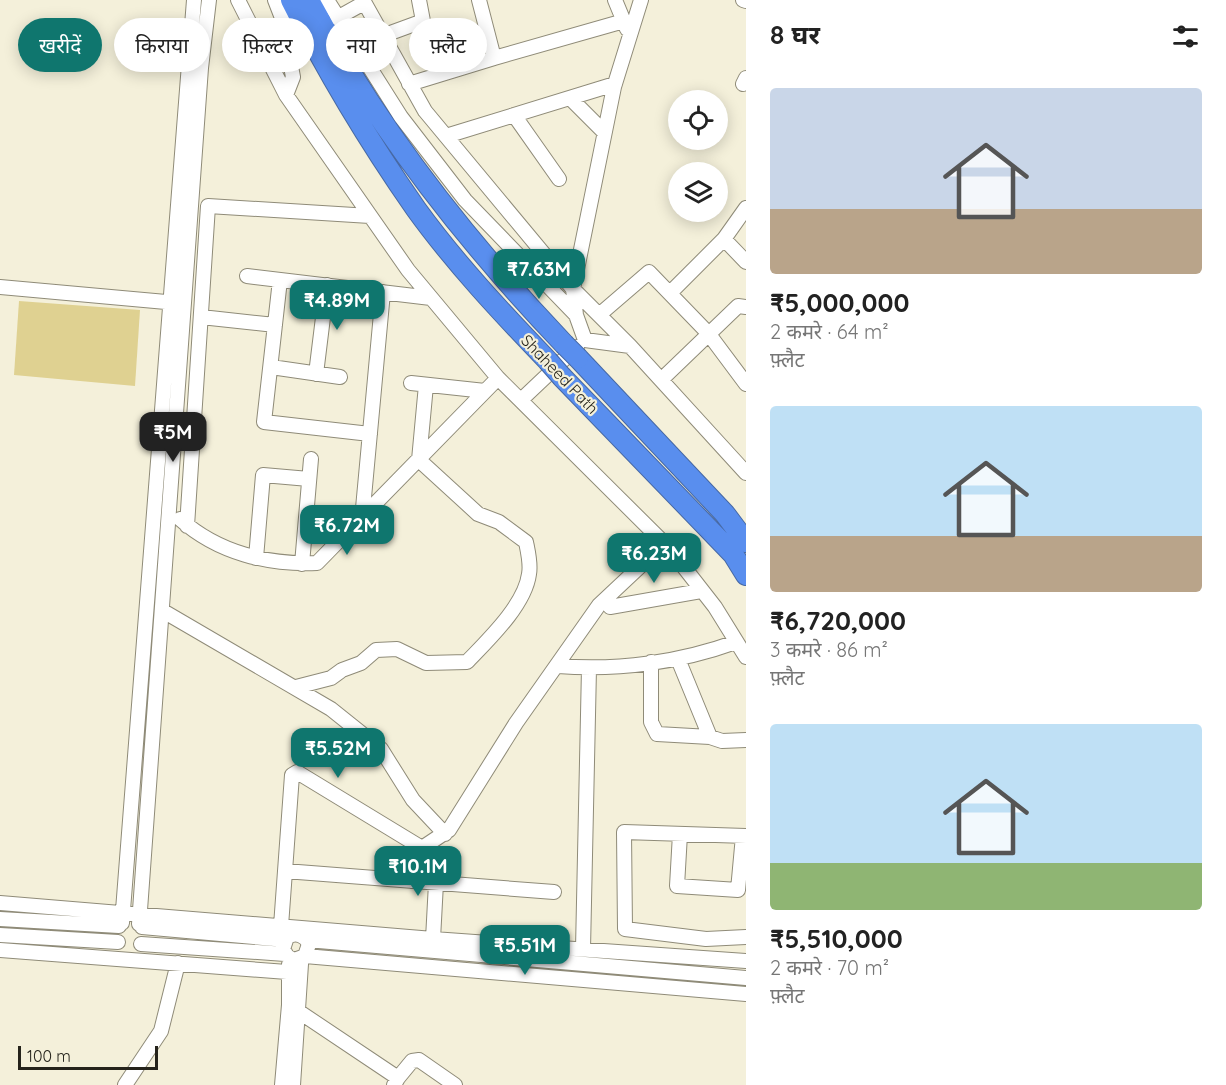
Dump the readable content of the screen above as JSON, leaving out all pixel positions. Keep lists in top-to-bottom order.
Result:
{
  "streets": {
    "highway": ["Shaheed Path"]
  },
  "scale_bar": "100 m",
  "page": {
    "heading": "8 घर",
    "chip": [
      "खरीदें",
      "किराया",
      "फ़िल्टर",
      "नया",
      "फ़्लैट"
    ],
    "list": [
      {
        "name": "₹5,000,000",
        "note": "2 कमरे · 64 m² · फ़्लैट"
      },
      {
        "name": "₹6,720,000",
        "note": "3 कमरे · 86 m² · फ़्लैट"
      },
      {
        "name": "₹5,510,000",
        "note": "2 कमरे · 70 m² · फ़्लैट"
      }
    ],
    "price": [
      "₹7.63M",
      "₹4.89M",
      "₹5M",
      "₹6.72M",
      "₹6.23M",
      "₹5.52M",
      "₹10.1M",
      "₹5.51M"
    ],
    "scale": "100 m"
  }
}
